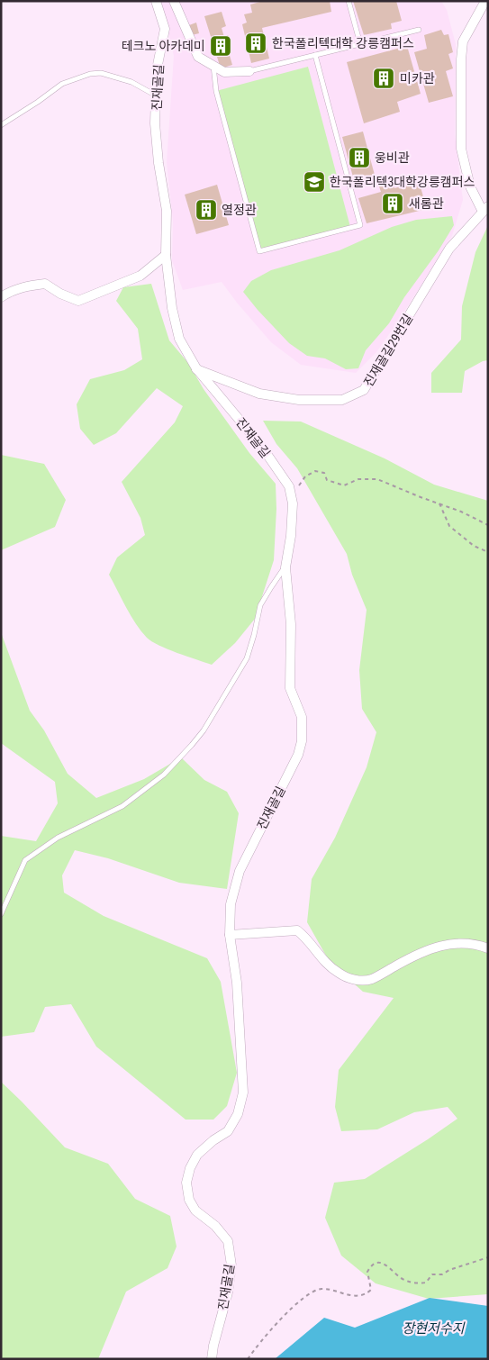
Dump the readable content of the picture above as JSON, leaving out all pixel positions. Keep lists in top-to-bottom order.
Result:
{
  "streets": {
    "street": ["진재골길", "진재골길29번길"]
  },
  "crossings": [
    ["진재골길", "진재골길29번길"]
  ],
  "water": ["장현저수지"],
  "places": {
    "building": [
      "한국폴리텍대학 강릉캠퍼스",
      "테크노 아카데미",
      "미카관",
      "웅비관",
      "새롬관",
      "열정관"
    ],
    "school or university": ["한국폴리텍3대학강릉캠퍼스"]
  }
}
